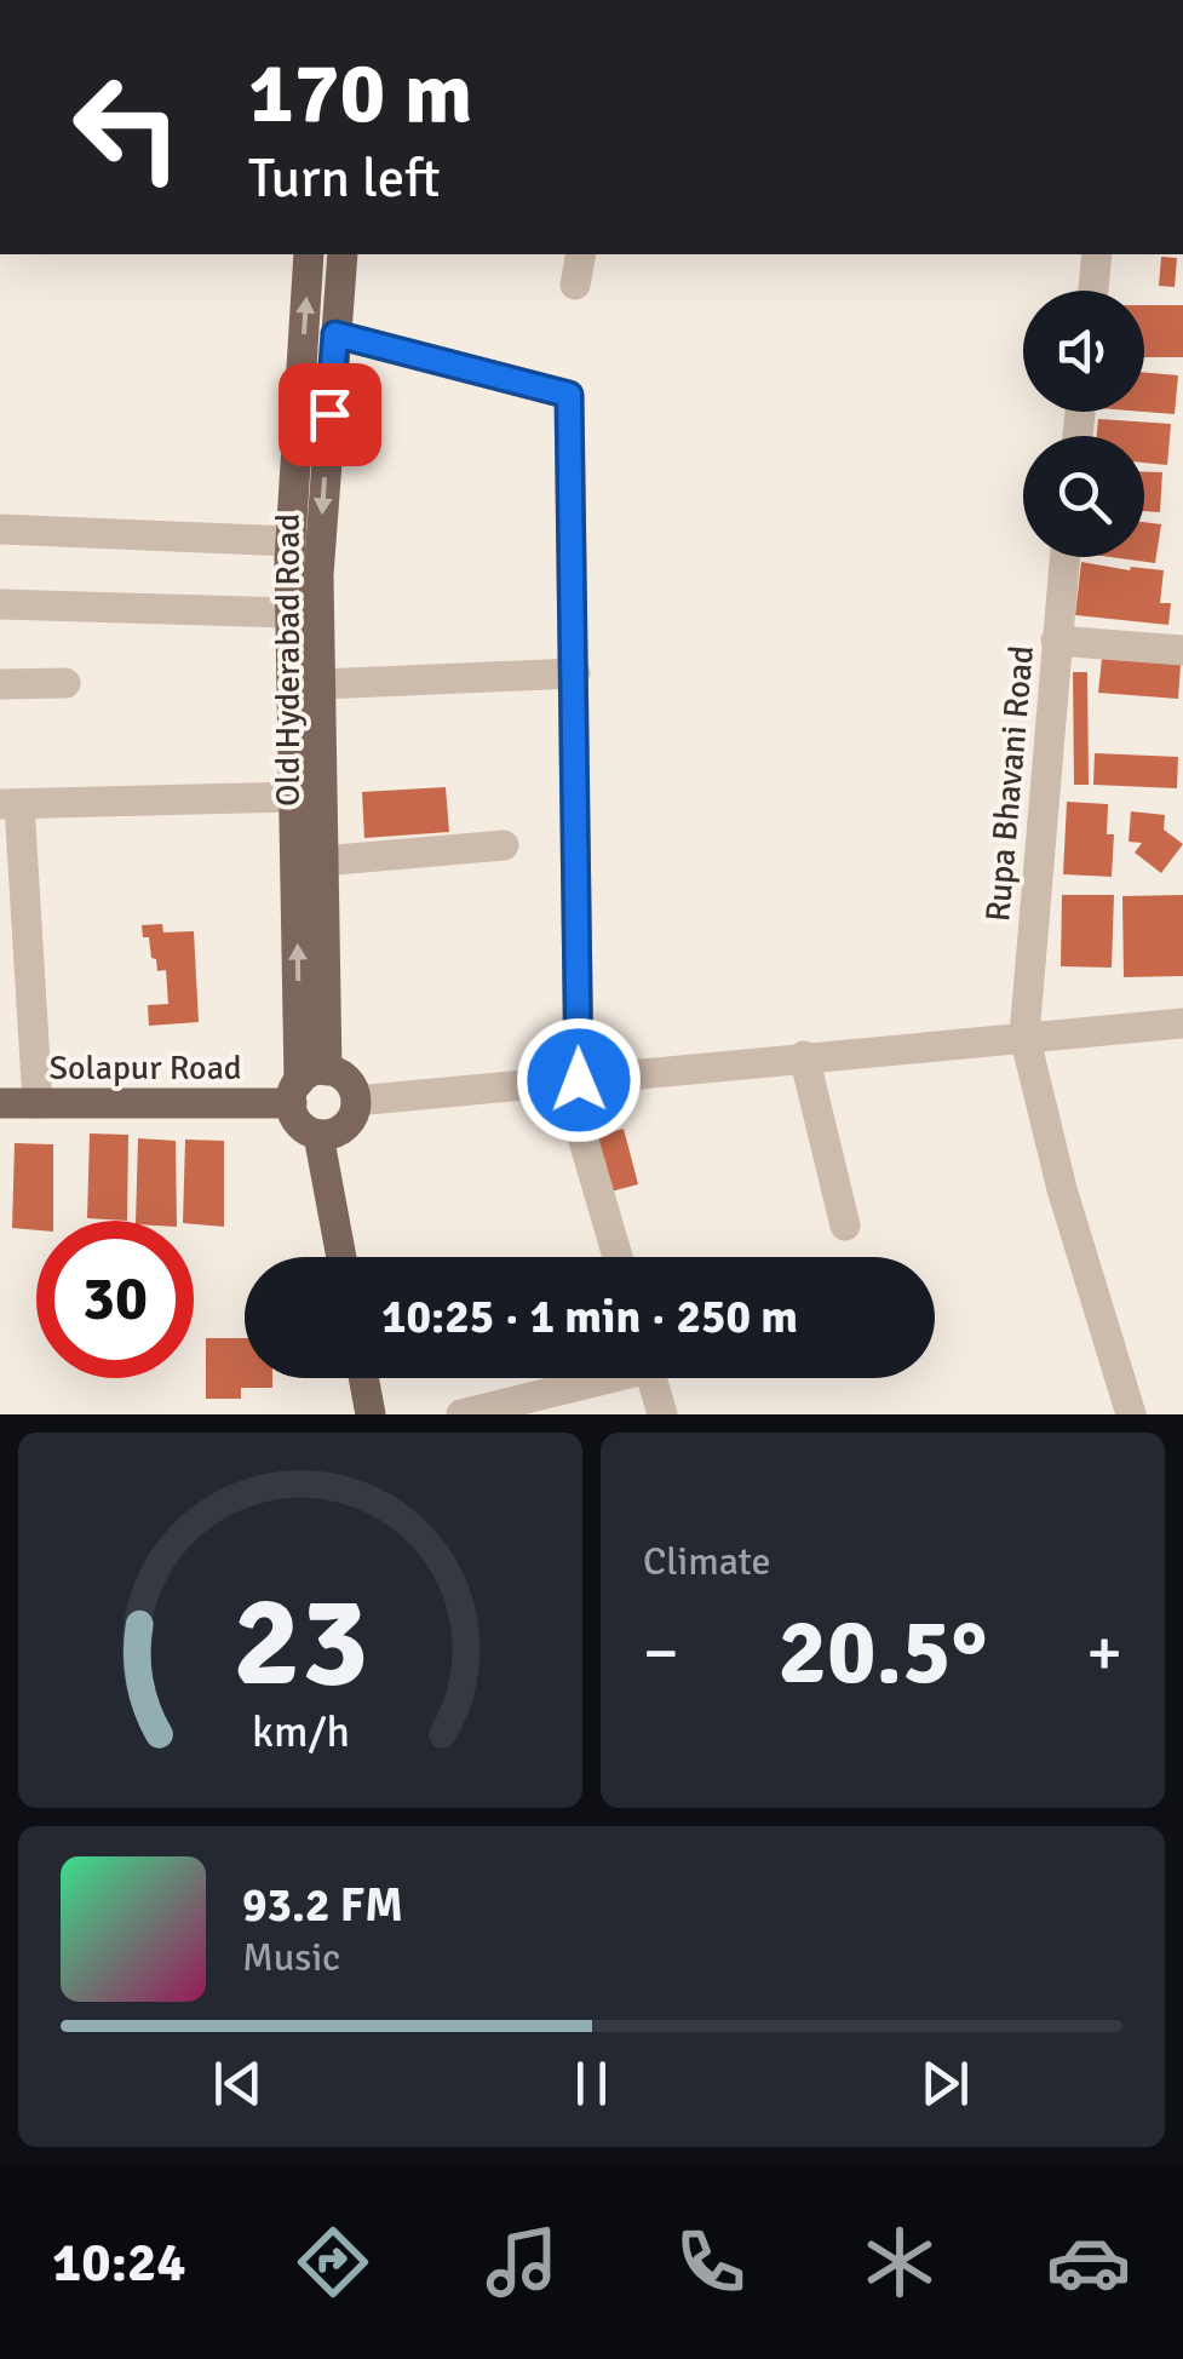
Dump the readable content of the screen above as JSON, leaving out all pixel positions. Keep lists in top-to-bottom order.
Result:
{
  "streets": {
    "main road": ["Old Hyderabad Road", "Solapur Road"],
    "street": ["Rupa Bhavani Road"]
  },
  "crossings": [
    ["Old Hyderabad Road", "Solapur Road"]
  ],
  "page": {
    "turn": ["170 m", "Turn left"],
    "limit": "30",
    "trip": "10:25 · 1 min · 250 m",
    "tile": "Climate",
    "heat": ["−", "20.5°", "+"],
    "song": ["93.2 FM", "Music"],
    "tabs": "10:24",
    "gauge": ["23", "km/h"]
  }
}
